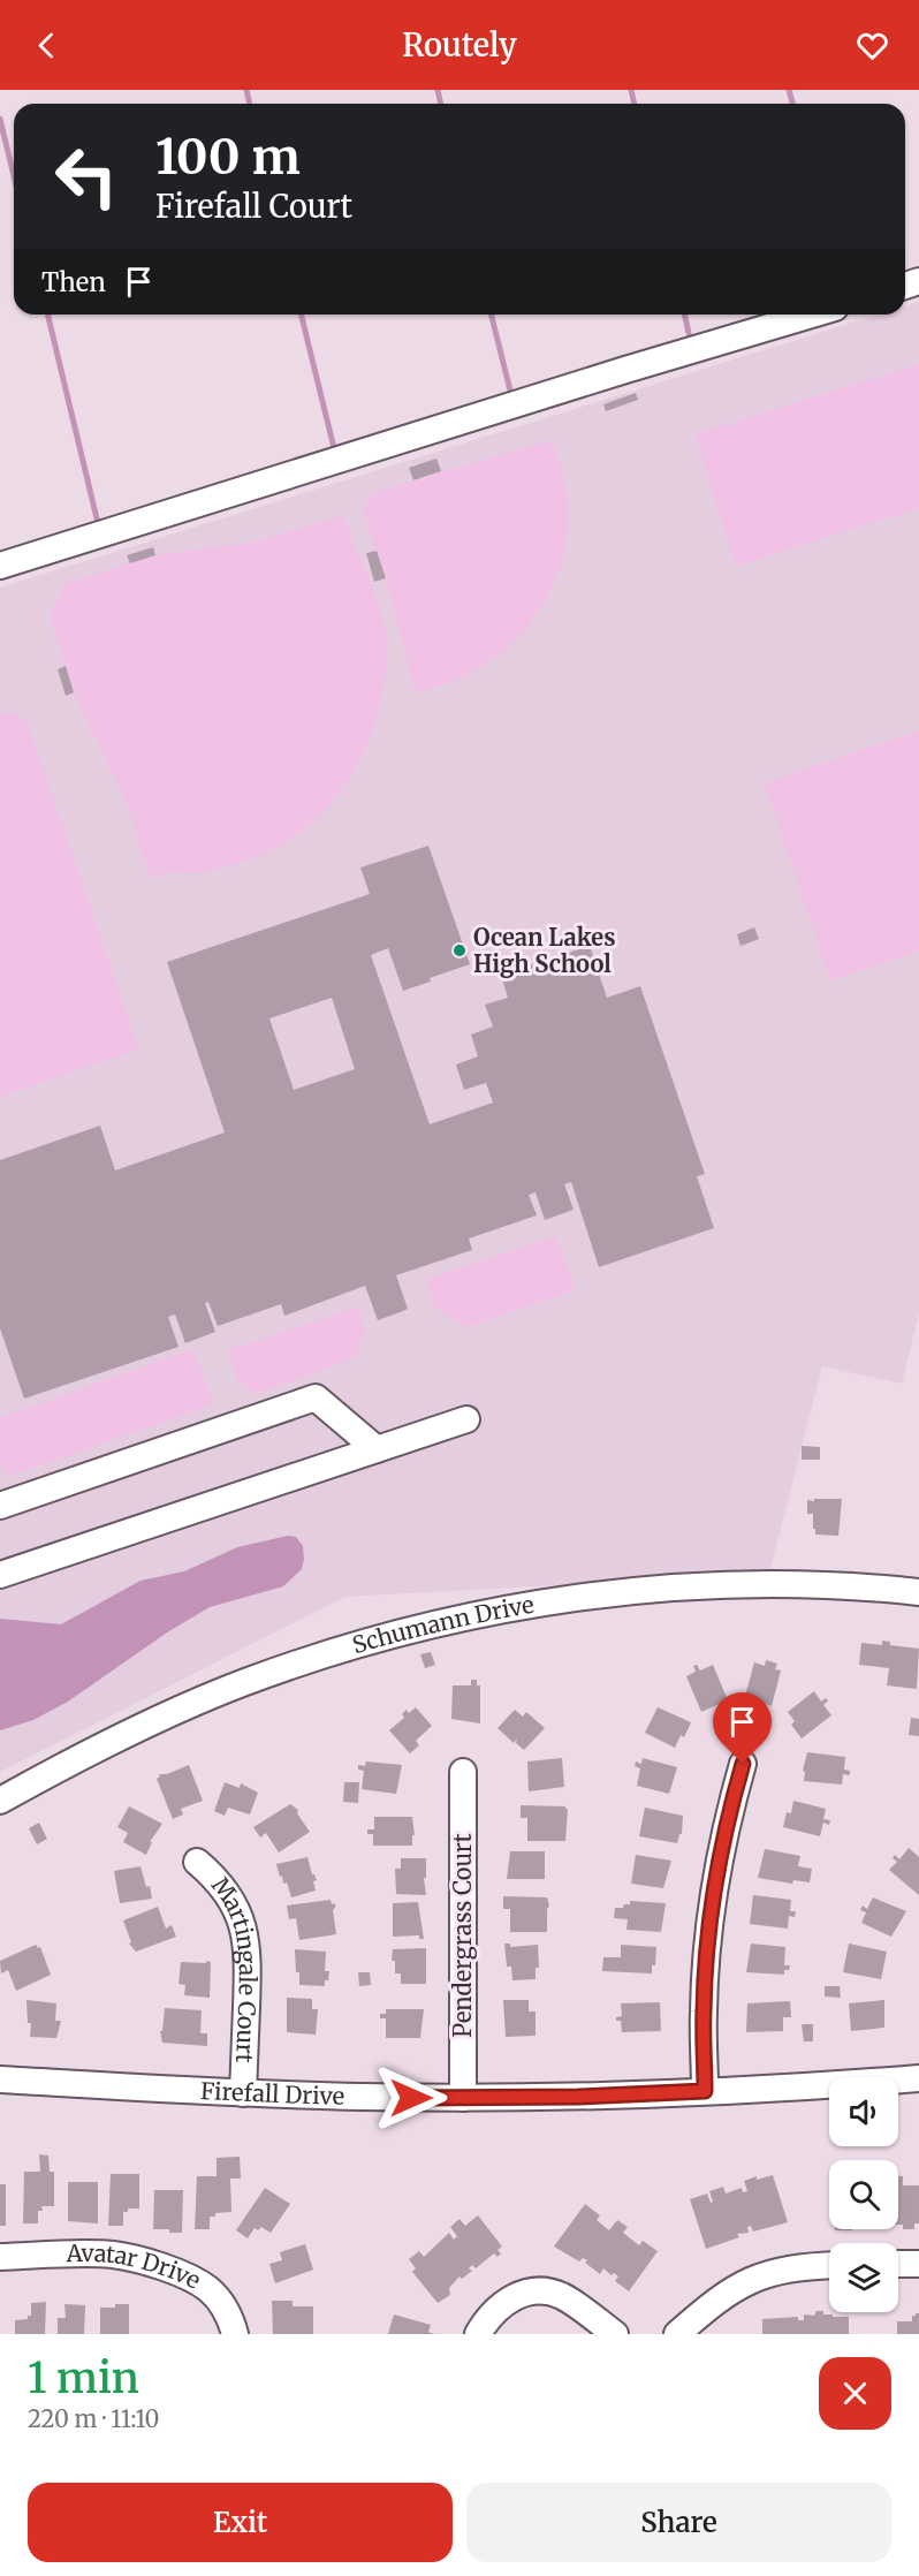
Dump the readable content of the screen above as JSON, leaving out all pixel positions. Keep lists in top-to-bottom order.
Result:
{
  "streets": {
    "street": [
      "Schumann Drive",
      "Pendergrass Court",
      "Martingale Court",
      "Firefall Drive",
      "Avatar Drive"
    ]
  },
  "crossings": [
    ["Pendergrass Court", "Firefall Drive"],
    ["Martingale Court", "Firefall Drive"]
  ],
  "places": ["Ocean Lakes High School"],
  "page": {
    "header": "Routely",
    "turn": ["100 m", "Firefall Court"],
    "then": "Then",
    "heading": ["1 min", "220 m · 11:10"],
    "buttons": ["Exit", "Share"]
  }
}
